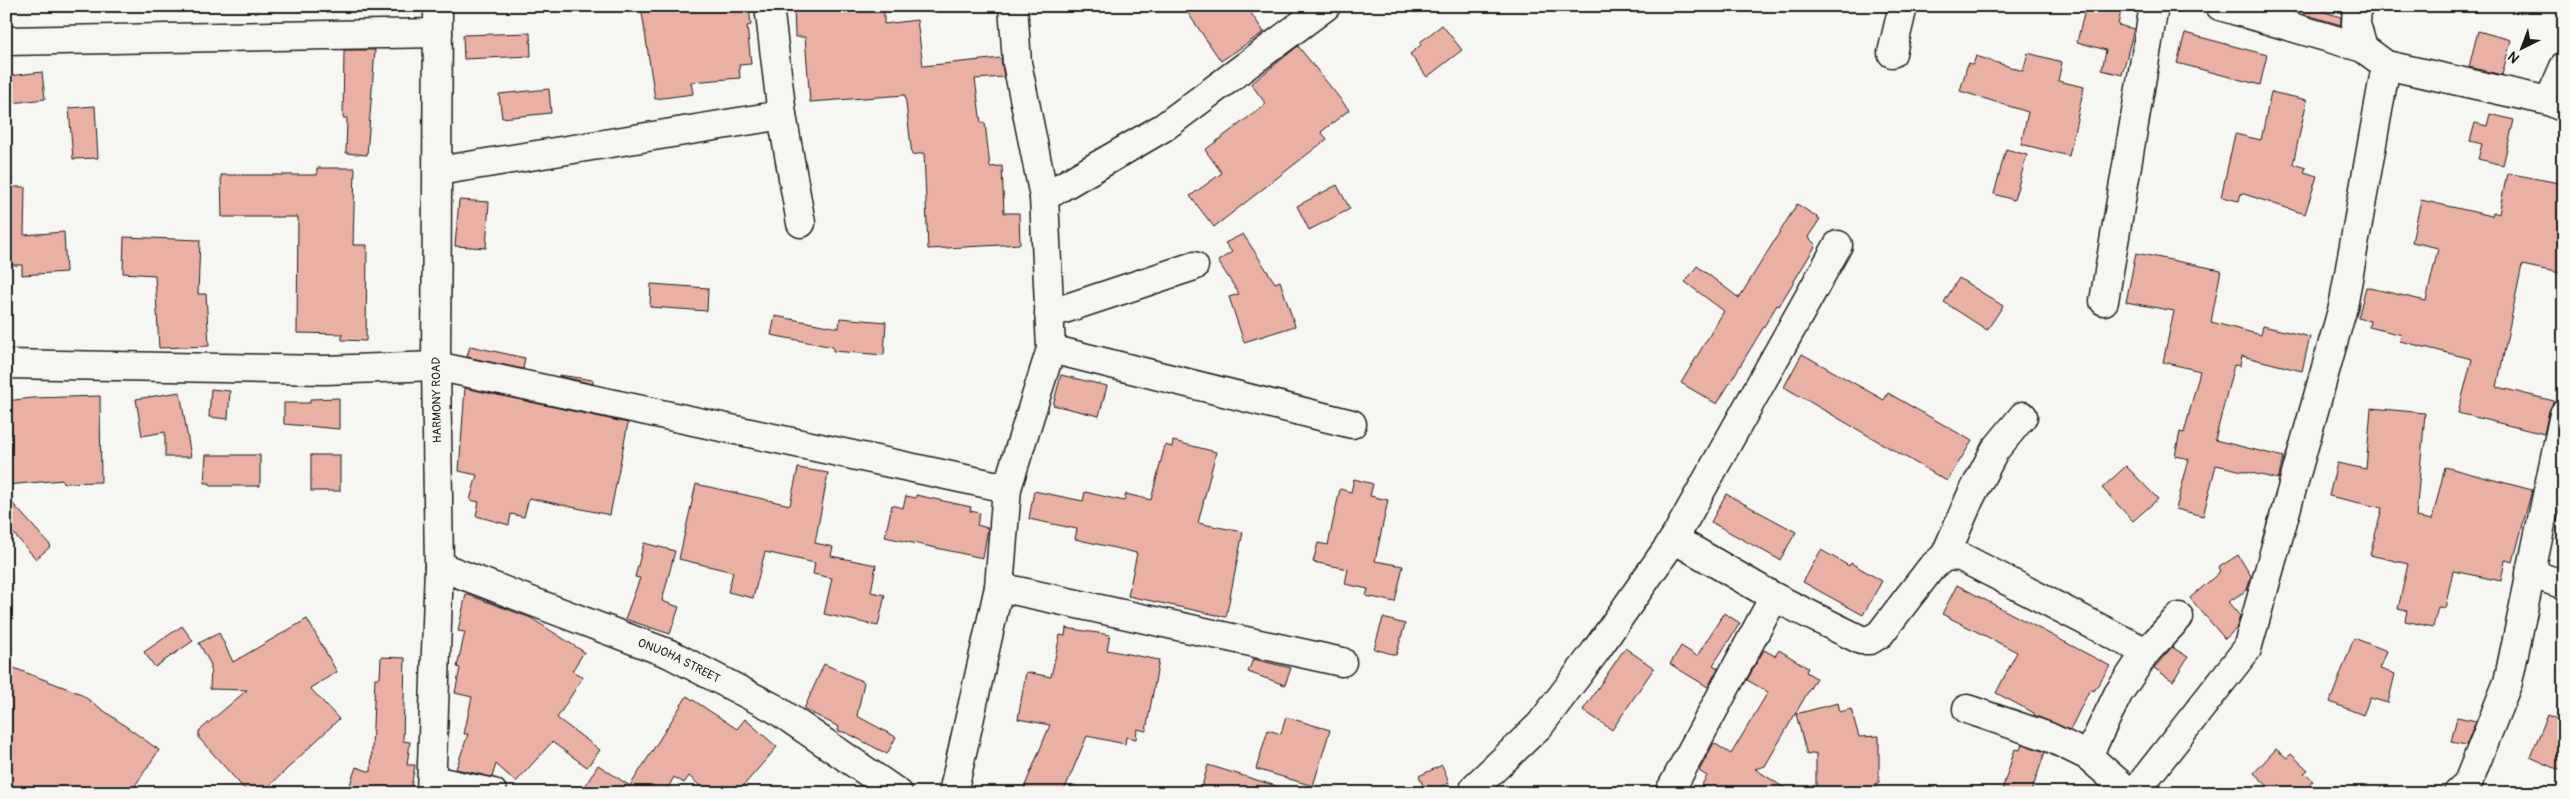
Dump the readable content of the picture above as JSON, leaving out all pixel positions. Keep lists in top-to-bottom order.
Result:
{
  "streets": {
    "street": ["HARMONY ROAD", "ONUOHA STREET"]
  },
  "crossings": [
    ["HARMONY ROAD", "ONUOHA STREET"]
  ],
  "north": "bottom left"
}
